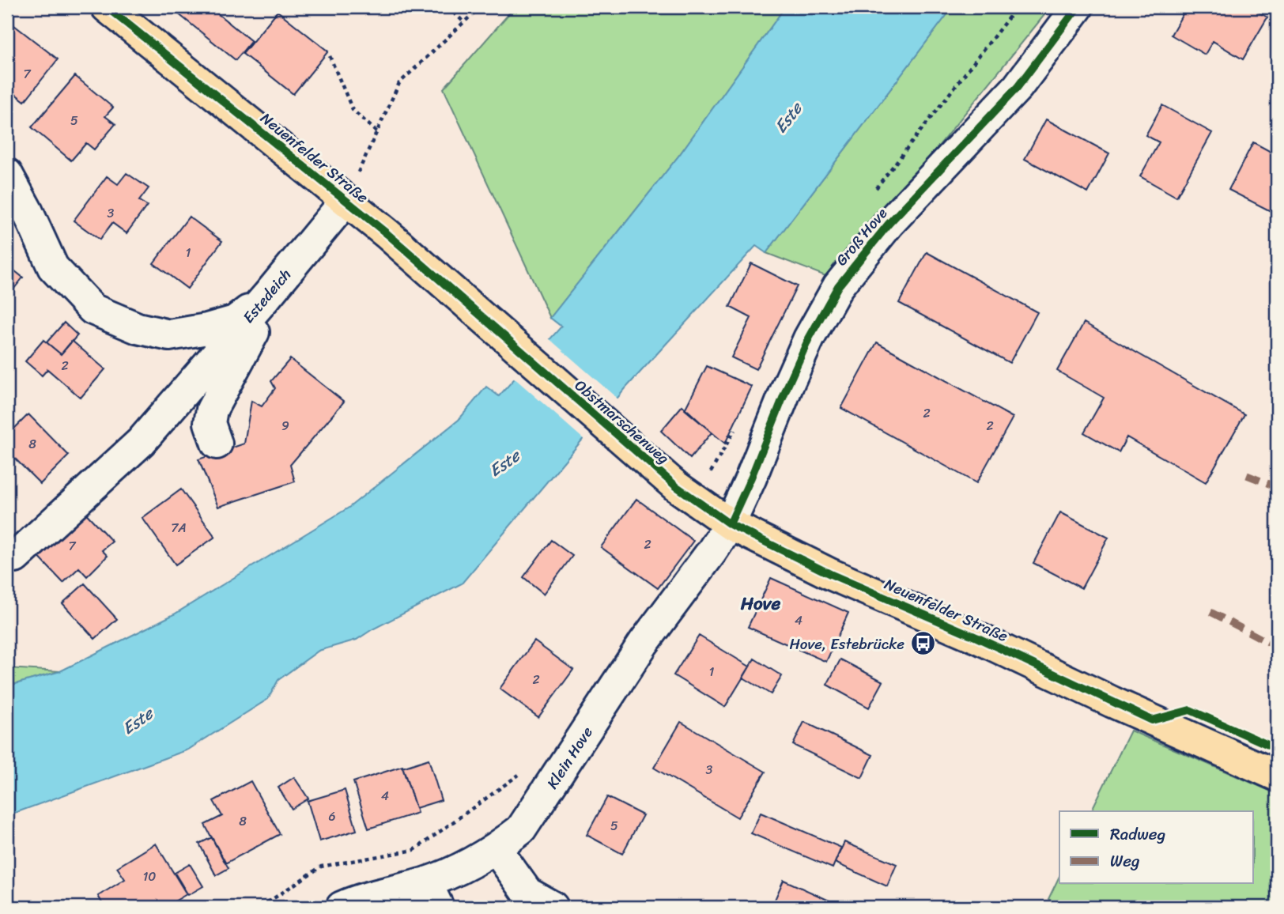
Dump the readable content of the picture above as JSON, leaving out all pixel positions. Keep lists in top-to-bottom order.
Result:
{
  "streets": {
    "main road": ["Neuenfelder Straße", "Obstmarschenweg"],
    "street": ["Groß Hove", "Estedeich", "Klein Hove"]
  },
  "crossings": [
    ["Neuenfelder Straße", "Groß Hove"],
    ["Neuenfelder Straße", "Estedeich"],
    ["Neuenfelder Straße", "Obstmarschenweg"],
    ["Neuenfelder Straße", "Klein Hove"],
    ["Groß Hove", "Obstmarschenweg"],
    ["Groß Hove", "Klein Hove"],
    ["Obstmarschenweg", "Klein Hove"]
  ],
  "districts": ["Hove"],
  "water": ["Este"],
  "places": {
    "bus stop": ["Hove, Estebrücke"]
  },
  "house_numbers": [
    "7",
    "5",
    "3",
    "1",
    "2",
    "2",
    "9",
    "2",
    "8",
    "7A",
    "2",
    "7",
    "4",
    "1",
    "2",
    "3",
    "4",
    "6",
    "8",
    "5",
    "10"
  ],
  "legend": ["Radweg", "Weg"]
}
